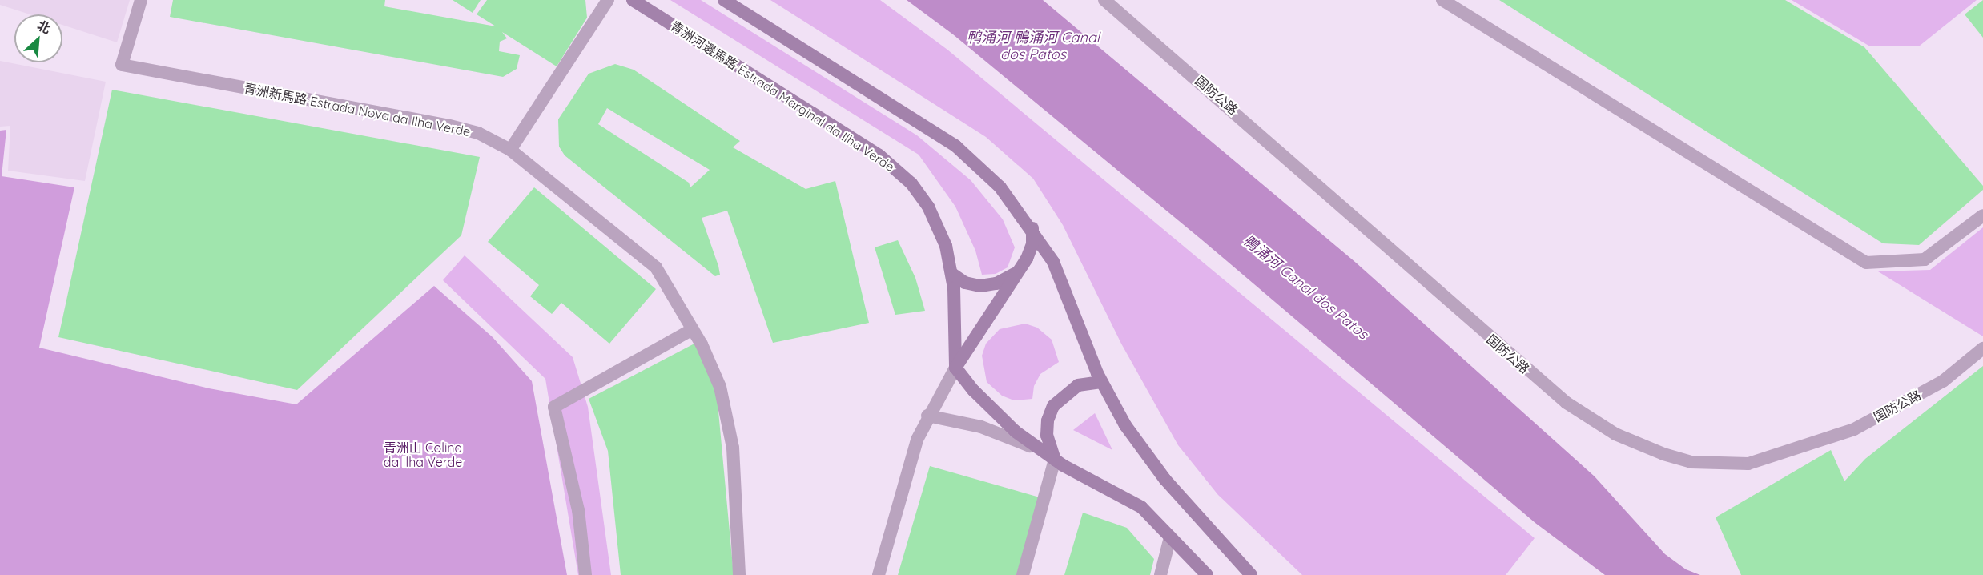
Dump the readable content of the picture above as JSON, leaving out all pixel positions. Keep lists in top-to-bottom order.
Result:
{
  "streets": {
    "main road": ["青洲河邊馬路 Estrada Marginal da Ilha Verde"],
    "street": ["国防公路", "青洲新馬路 Estrada Nova da Ilha Verde"]
  },
  "water": ["鸭涌河 鴨涌河 Canal dos Patos", "鴨涌河 Canal dos Patos"],
  "parks": ["青洲山 Colina da Ilha Verde"],
  "north": "top right"
}
